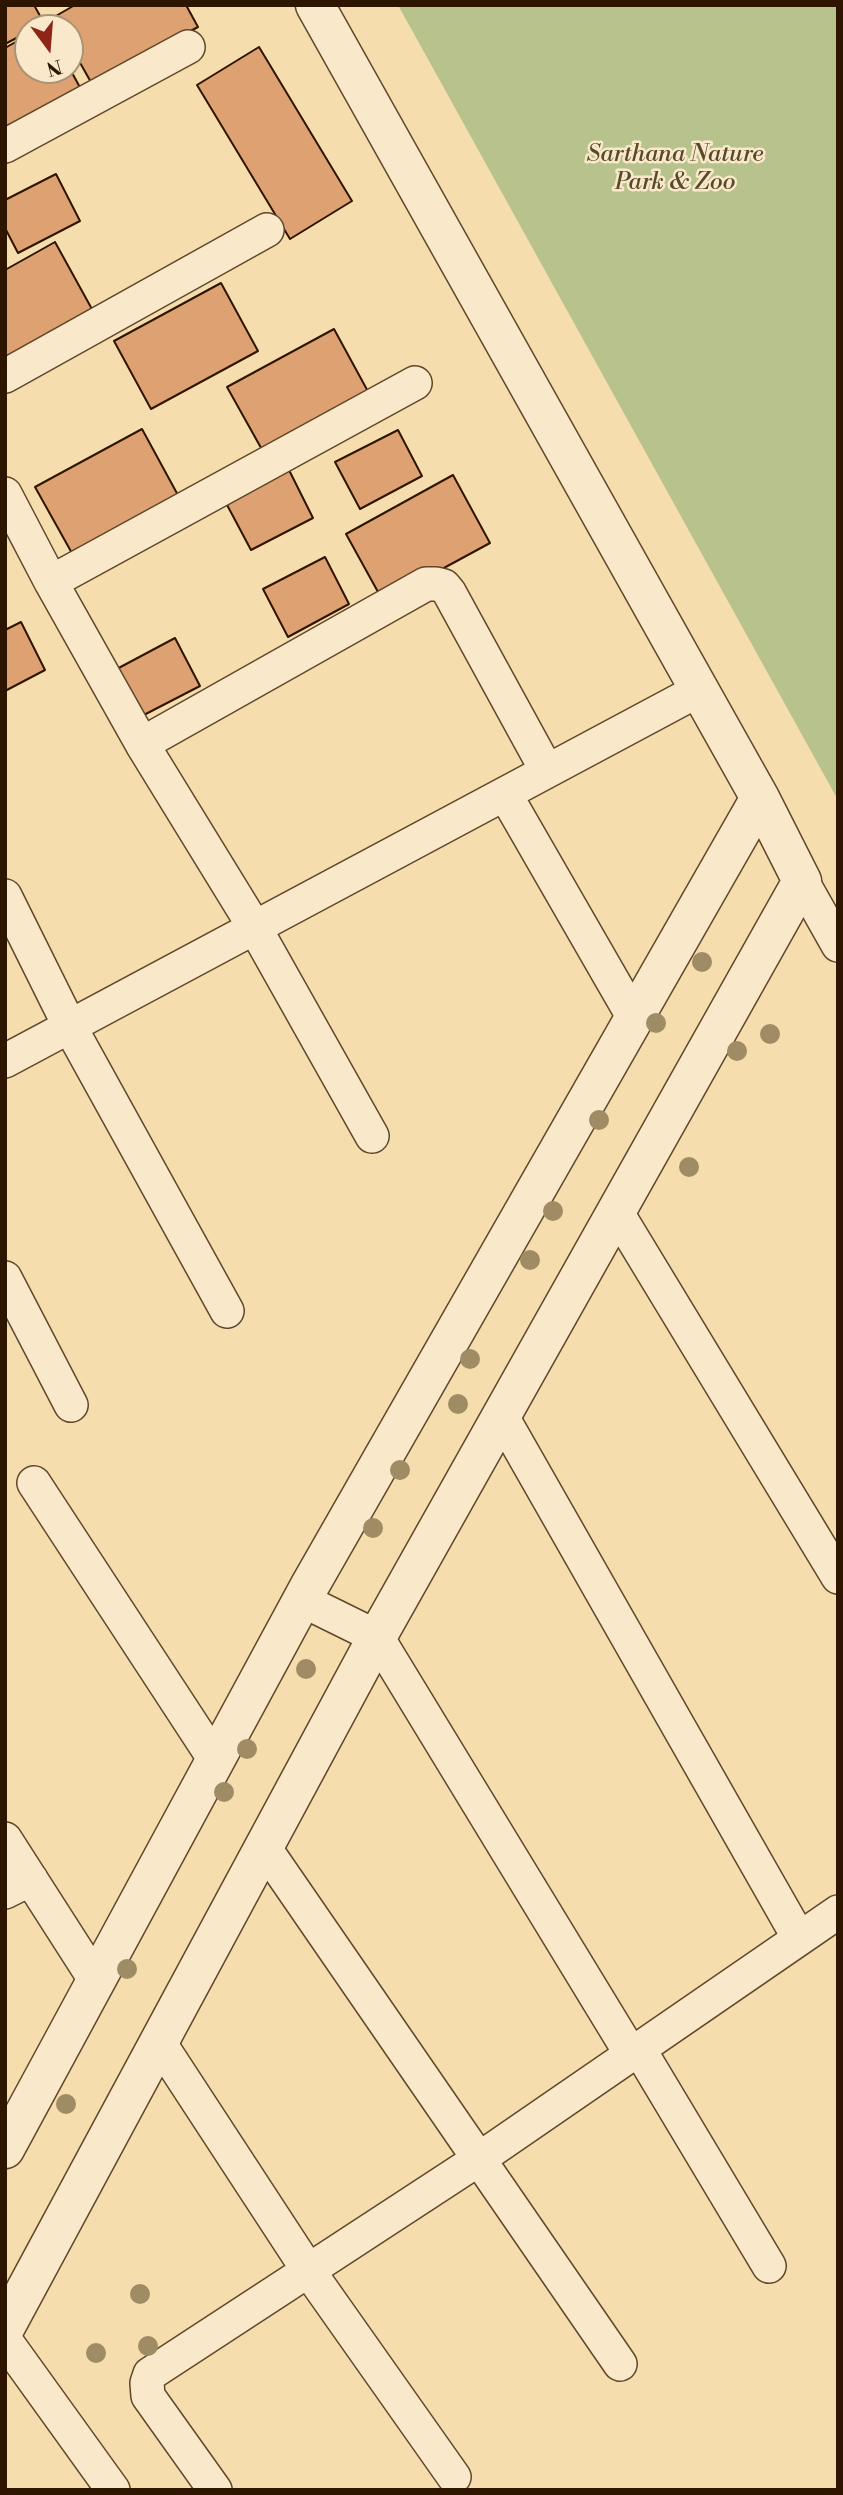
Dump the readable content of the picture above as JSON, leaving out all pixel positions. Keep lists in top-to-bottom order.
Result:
{
  "parks": ["Sarthana Nature Park & Zoo"],
  "north": "bottom"
}
